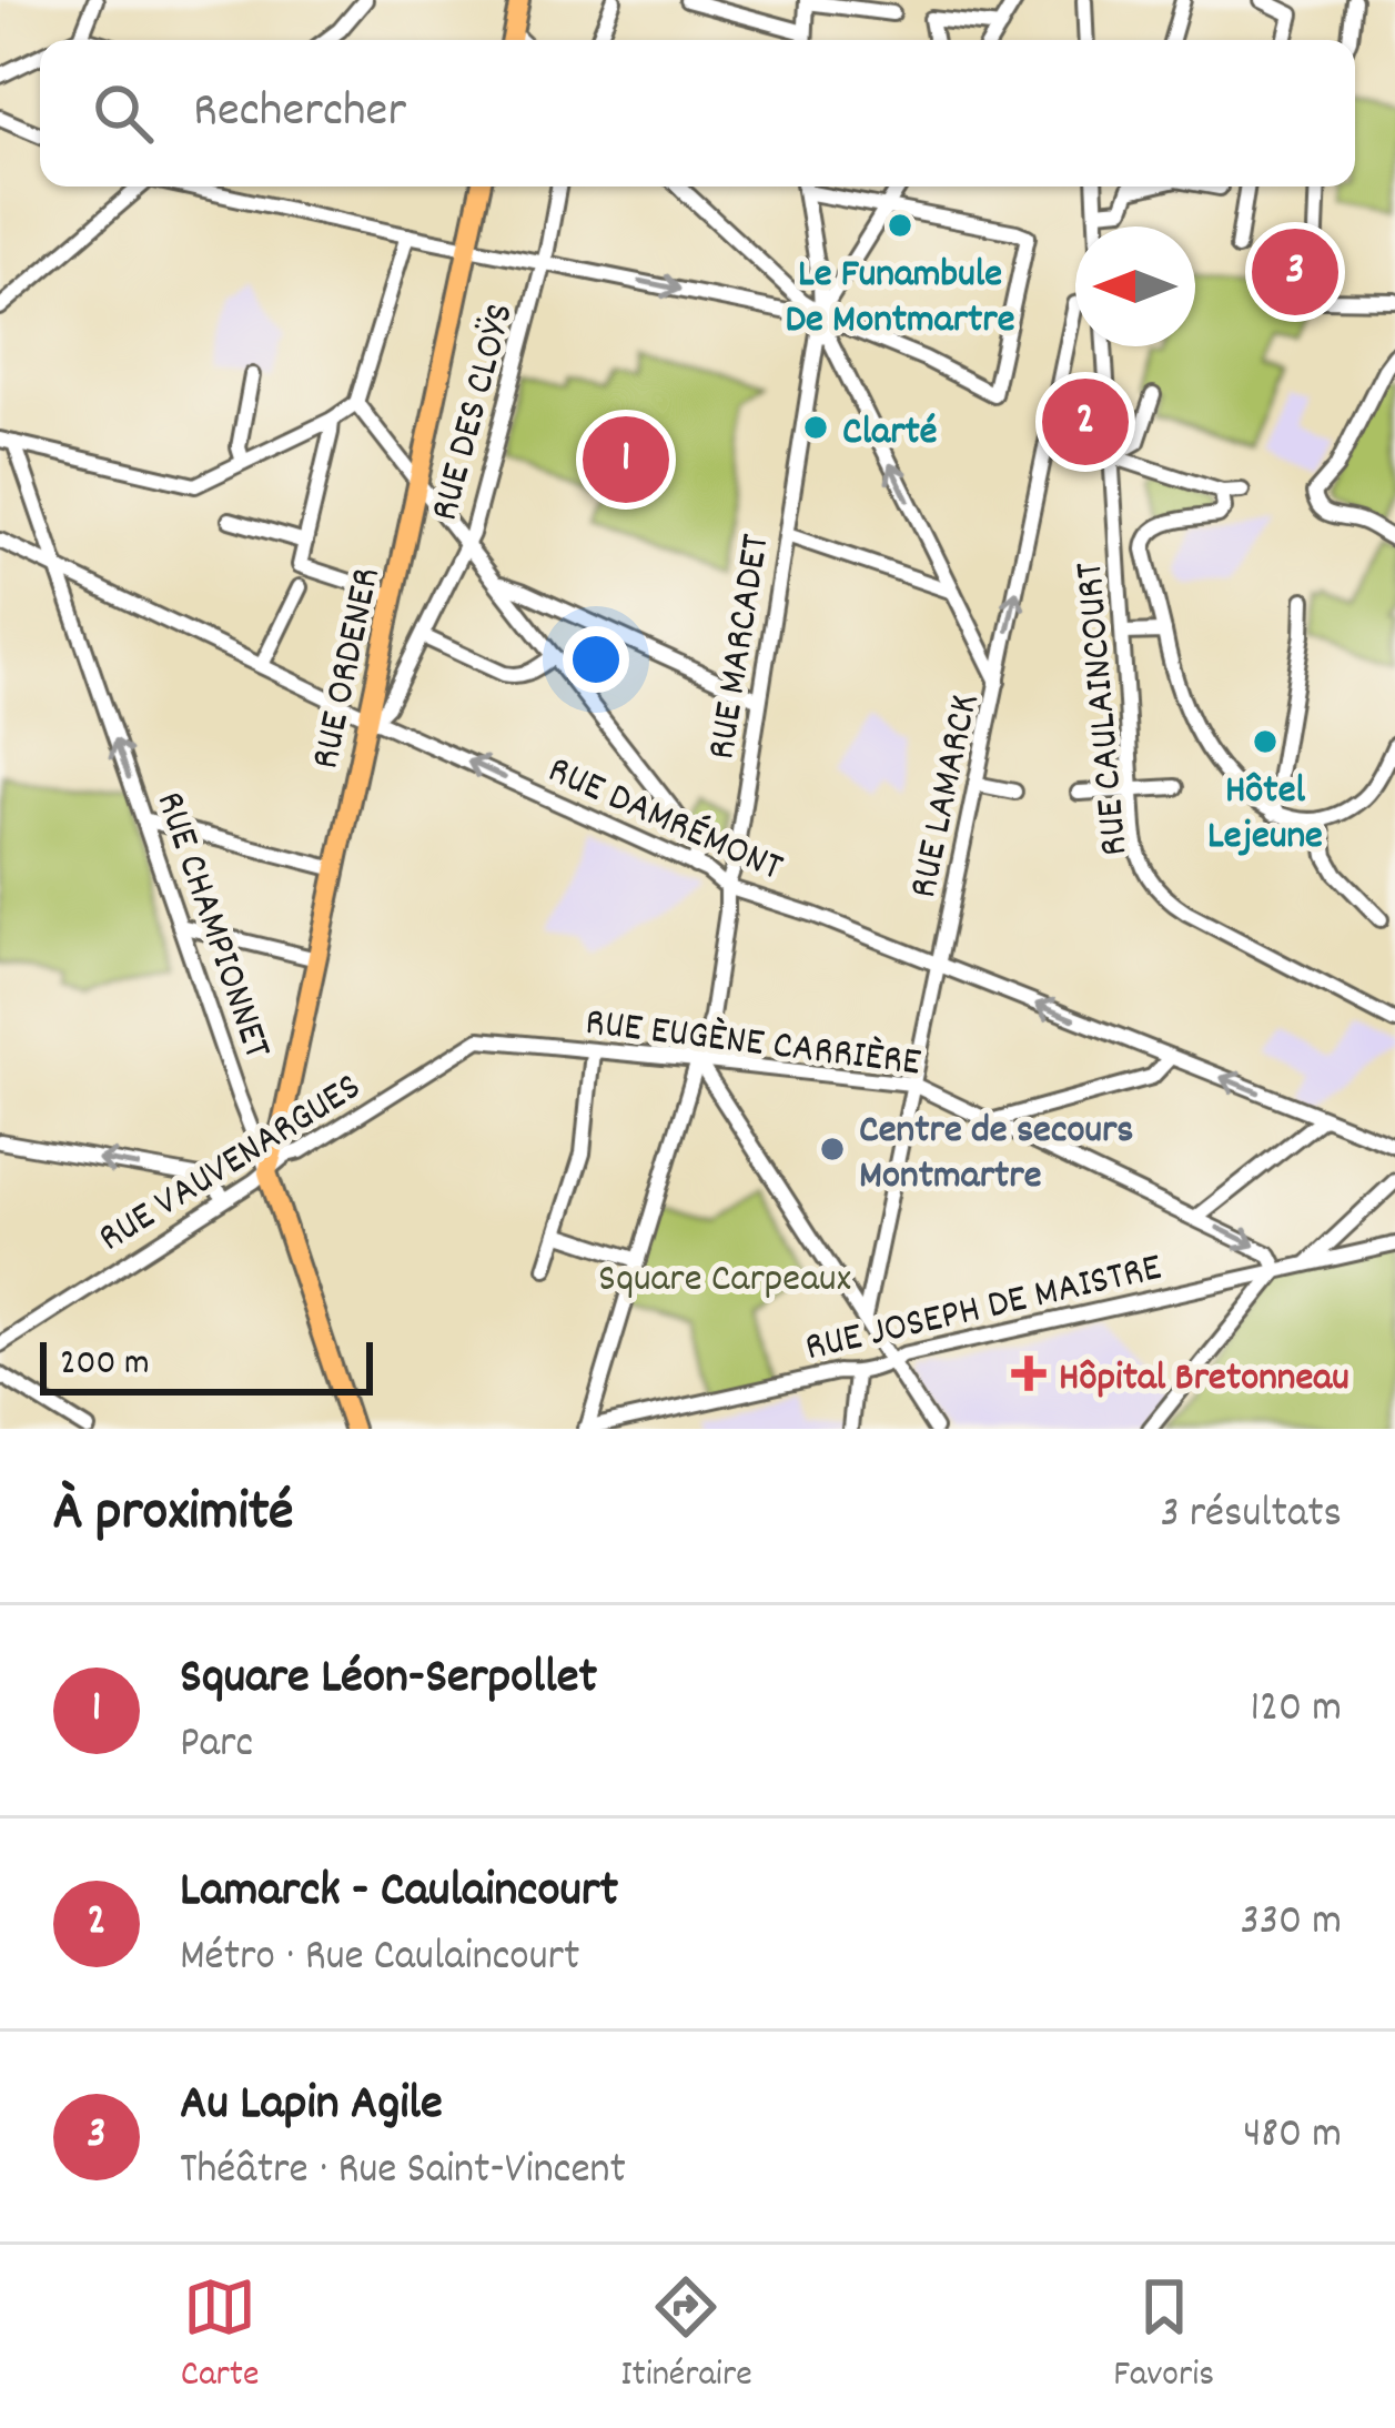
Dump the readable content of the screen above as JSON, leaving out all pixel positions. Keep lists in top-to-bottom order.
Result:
{
  "streets": {
    "main road": ["RUE ORDENER", "RUE CHAMPIONNET"],
    "street": [
      "RUE DES CLOŸS",
      "RUE MARCADET",
      "RUE CAULAINCOURT",
      "RUE LAMARCK",
      "RUE DAMRÉMONT",
      "RUE EUGÈNE CARRIÈRE",
      "RUE VAUVENARGUES",
      "RUE JOSEPH DE MAISTRE"
    ]
  },
  "crossings": [
    ["RUE DES CLOŸS", "RUE ORDENER"],
    ["RUE DES CLOŸS", "RUE DAMRÉMONT"],
    ["RUE MARCADET", "RUE DAMRÉMONT"],
    ["RUE MARCADET", "RUE EUGÈNE CARRIÈRE"],
    ["RUE MARCADET", "RUE JOSEPH DE MAISTRE"],
    ["RUE ORDENER", "RUE DAMRÉMONT"],
    ["RUE ORDENER", "RUE CHAMPIONNET"],
    ["RUE ORDENER", "RUE VAUVENARGUES"],
    ["RUE LAMARCK", "RUE DAMRÉMONT"],
    ["RUE LAMARCK", "RUE EUGÈNE CARRIÈRE"],
    ["RUE DAMRÉMONT", "RUE CHAMPIONNET"],
    ["RUE CHAMPIONNET", "RUE VAUVENARGUES"],
    ["RUE EUGÈNE CARRIÈRE", "RUE VAUVENARGUES"],
    ["RUE EUGÈNE CARRIÈRE", "RUE JOSEPH DE MAISTRE"]
  ],
  "one_way": ["RUE LAMARCK", "RUE DAMRÉMONT"],
  "parks": ["Square Carpeaux"],
  "places": {
    "other": [
      "Le Funambule De Montmartre",
      "Clarté",
      "Hôtel Lejeune",
      "Centre de secours Montmartre"
    ],
    "health": ["Hôpital Bretonneau"]
  },
  "scale_bar": "200 m",
  "north": "left",
  "page": {
    "search": "Rechercher",
    "pins": ["3", "2", "1"],
    "scale": "200 m",
    "heading": ["À proximité", "3 résultats"],
    "list": [
      {
        "mark": "1",
        "name": "Square Léon-Serpollet",
        "note": "Parc",
        "value": "120 m"
      },
      {
        "mark": "2",
        "name": "Lamarck - Caulaincourt",
        "note": "Métro · Rue Caulaincourt",
        "value": "330 m"
      },
      {
        "mark": "3",
        "name": "Au Lapin Agile",
        "note": "Théâtre · Rue Saint-Vincent",
        "value": "480 m"
      }
    ],
    "nav": ["Carte", "Itinéraire", "Favoris"]
  }
}
